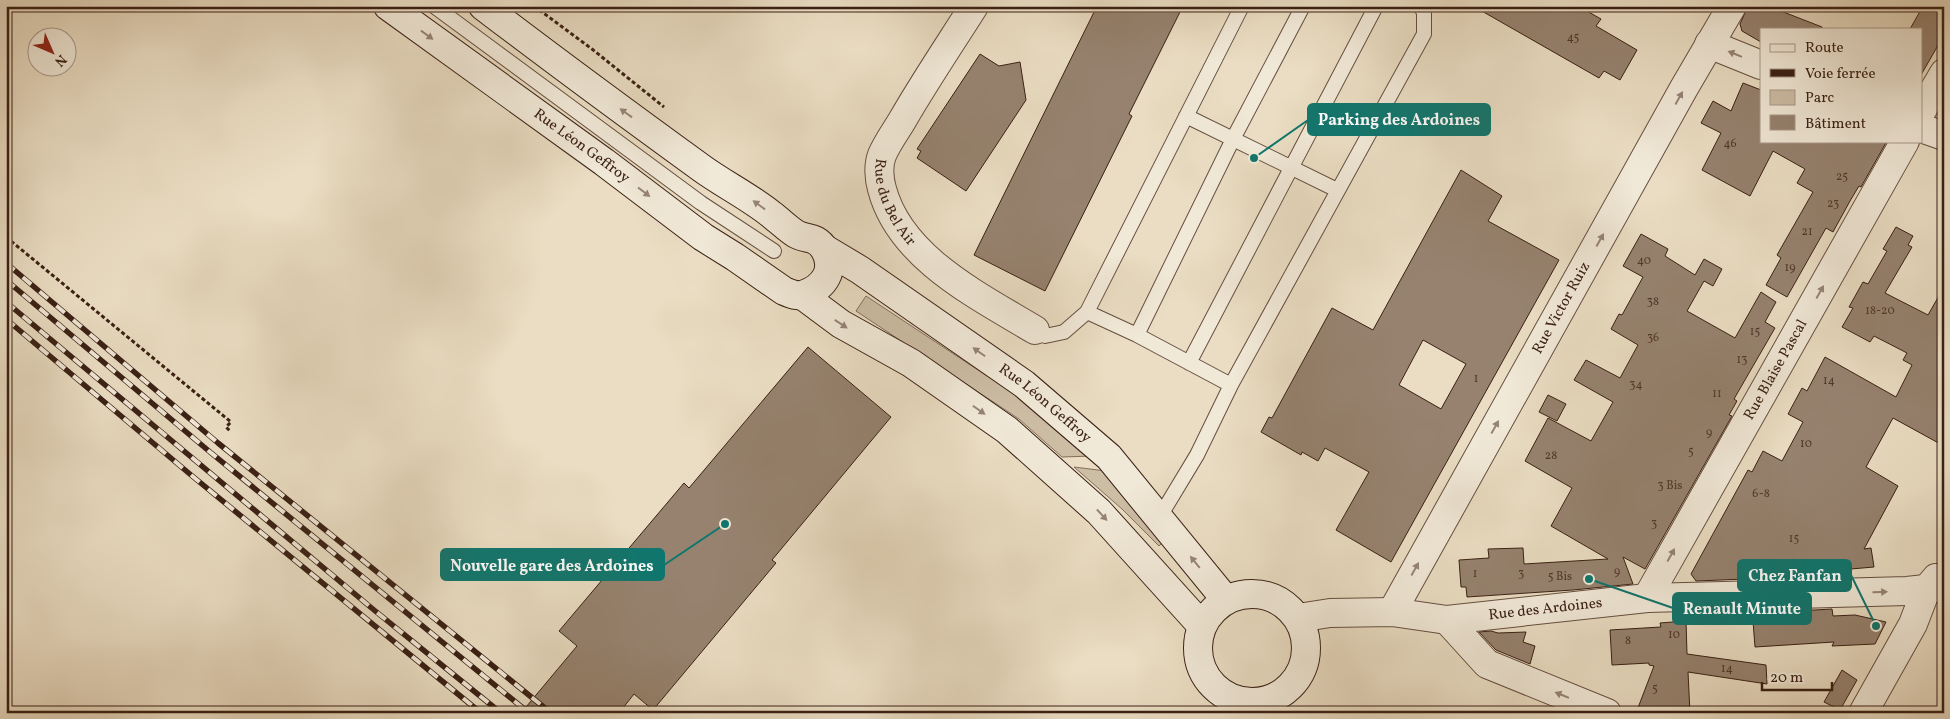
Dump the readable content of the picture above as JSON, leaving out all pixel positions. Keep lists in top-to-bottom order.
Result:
{
  "streets": {
    "street": [
      "Rue Léon Geffroy",
      "Rue du Bel Air",
      "Rue Victor Ruiz",
      "Rue Blaise Pascal",
      "Rue des Ardoines"
    ]
  },
  "crossings": [
    ["Rue Léon Geffroy", "Rue des Ardoines"],
    ["Rue Victor Ruiz", "Rue des Ardoines"],
    ["Rue Blaise Pascal", "Rue des Ardoines"]
  ],
  "one_way": ["Rue Victor Ruiz", "Rue des Ardoines"],
  "places": [
    "Parking des Ardoines",
    "Nouvelle gare des Ardoines",
    "Renault Minute",
    "Chez Fanfan"
  ],
  "house_numbers": [
    "45",
    "46",
    "25",
    "23",
    "21",
    "40",
    "19",
    "38",
    "18-20",
    "15",
    "36",
    "13",
    "1",
    "14",
    "34",
    "11",
    "9",
    "10",
    "5",
    "28",
    "3 Bis",
    "6-8",
    "3",
    "15",
    "9",
    "1",
    "3",
    "5 Bis",
    "10",
    "8",
    "14",
    "5"
  ],
  "legend": [
    "Route",
    "Voie ferrée",
    "Parc",
    "Bâtiment"
  ],
  "scale_bar": "20 m",
  "north": "bottom right"
}
